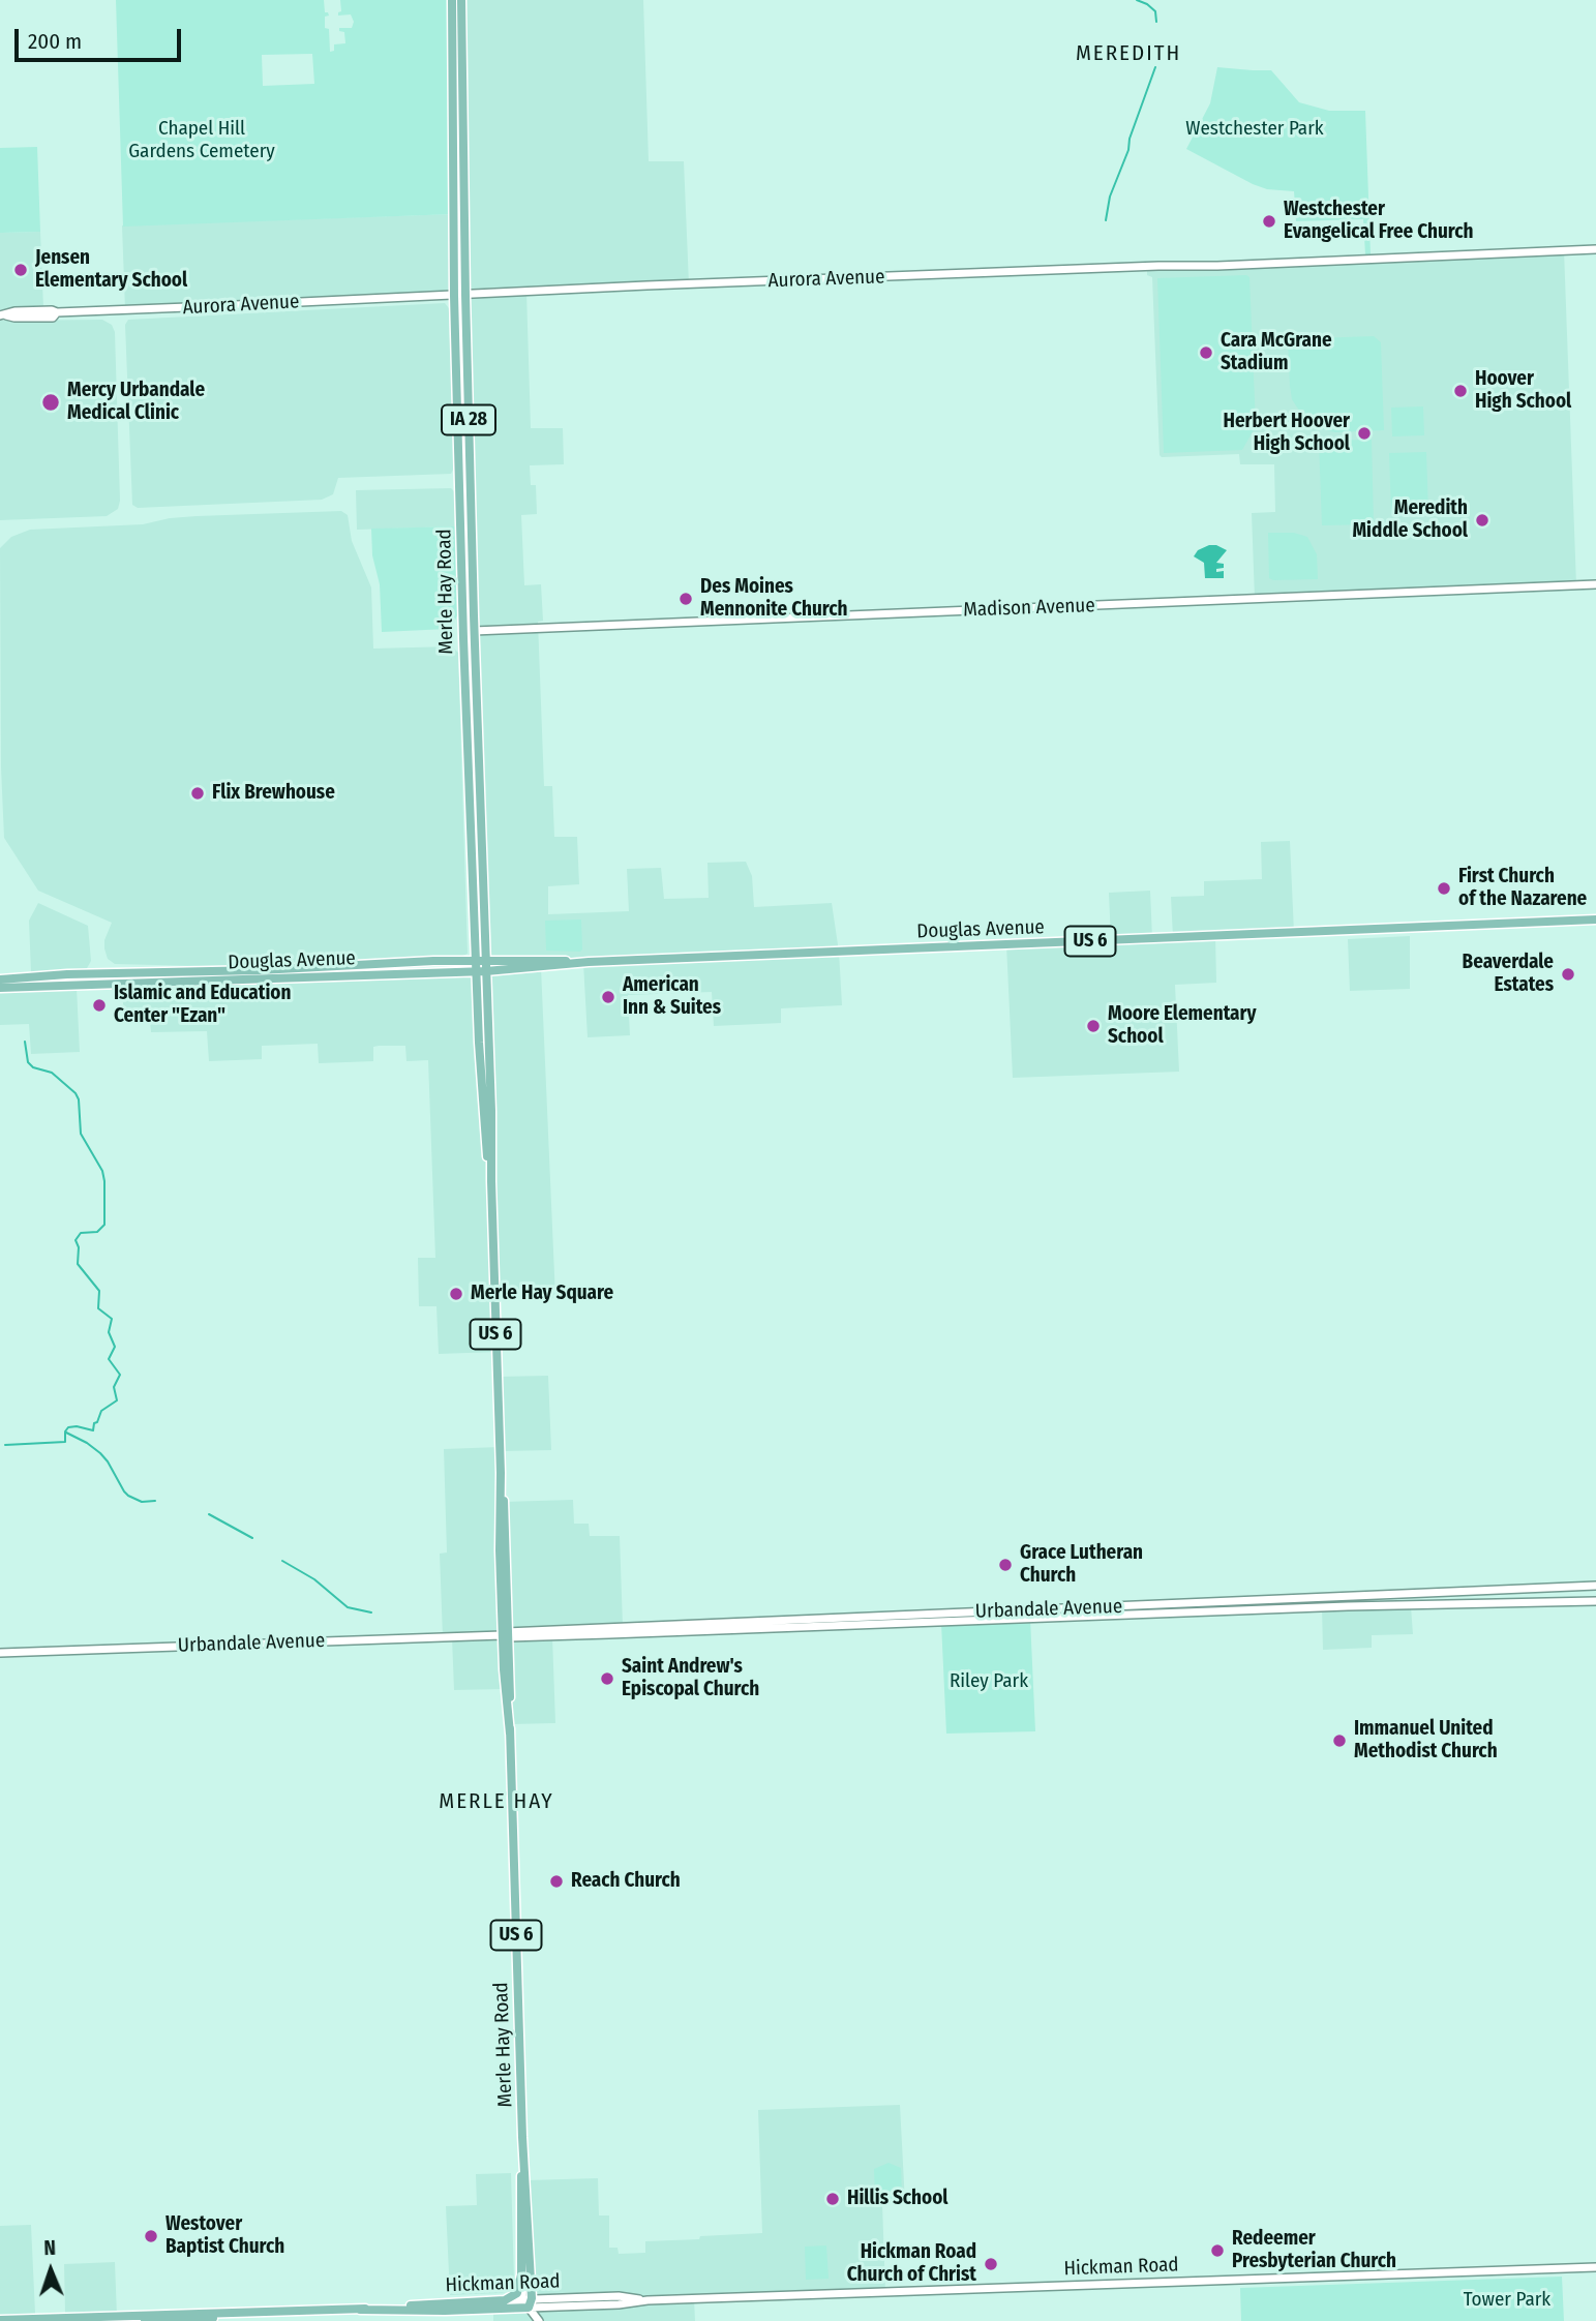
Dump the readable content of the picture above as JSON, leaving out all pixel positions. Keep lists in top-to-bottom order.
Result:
{
  "streets": {
    "main road": [
      "IA 28",
      "Merle Hay Road",
      "Douglas Avenue",
      "US 6",
      "Hickman Road"
    ],
    "street": ["Aurora Avenue", "Madison Avenue", "Urbandale Avenue"]
  },
  "crossings": [
    ["Aurora Avenue", "Merle Hay Road"],
    ["Merle Hay Road", "Madison Avenue"],
    ["Merle Hay Road", "Douglas Avenue"],
    ["Merle Hay Road", "Urbandale Avenue"],
    ["Merle Hay Road", "Hickman Road"]
  ],
  "districts": ["MEREDITH", "MERLE HAY"],
  "parks": [
    "Chapel Hill Gardens Cemetery",
    "Westchester Park",
    "Riley Park",
    "Tower Park"
  ],
  "places": [
    "Westchester Evangelical Free Church",
    "Jensen Elementary School",
    "Cara McGrane Stadium",
    "Hoover High School",
    "Mercy Urbandale Medical Clinic",
    "Herbert Hoover High School",
    "Meredith Middle School",
    "Des Moines Mennonite Church",
    "Flix Brewhouse",
    "First Church of the Nazarene",
    "Beaverdale Estates",
    "American Inn & Suites",
    "Islamic and Education Center \"Ezan\"",
    "Moore Elementary School",
    "Merle Hay Square",
    "Grace Lutheran Church",
    "Saint Andrew's Episcopal Church",
    "Immanuel United Methodist Church",
    "Reach Church",
    "Hillis School",
    "Westover Baptist Church",
    "Redeemer Presbyterian Church",
    "Hickman Road Church of Christ"
  ],
  "scale_bar": "200 m",
  "north": "top"
}
